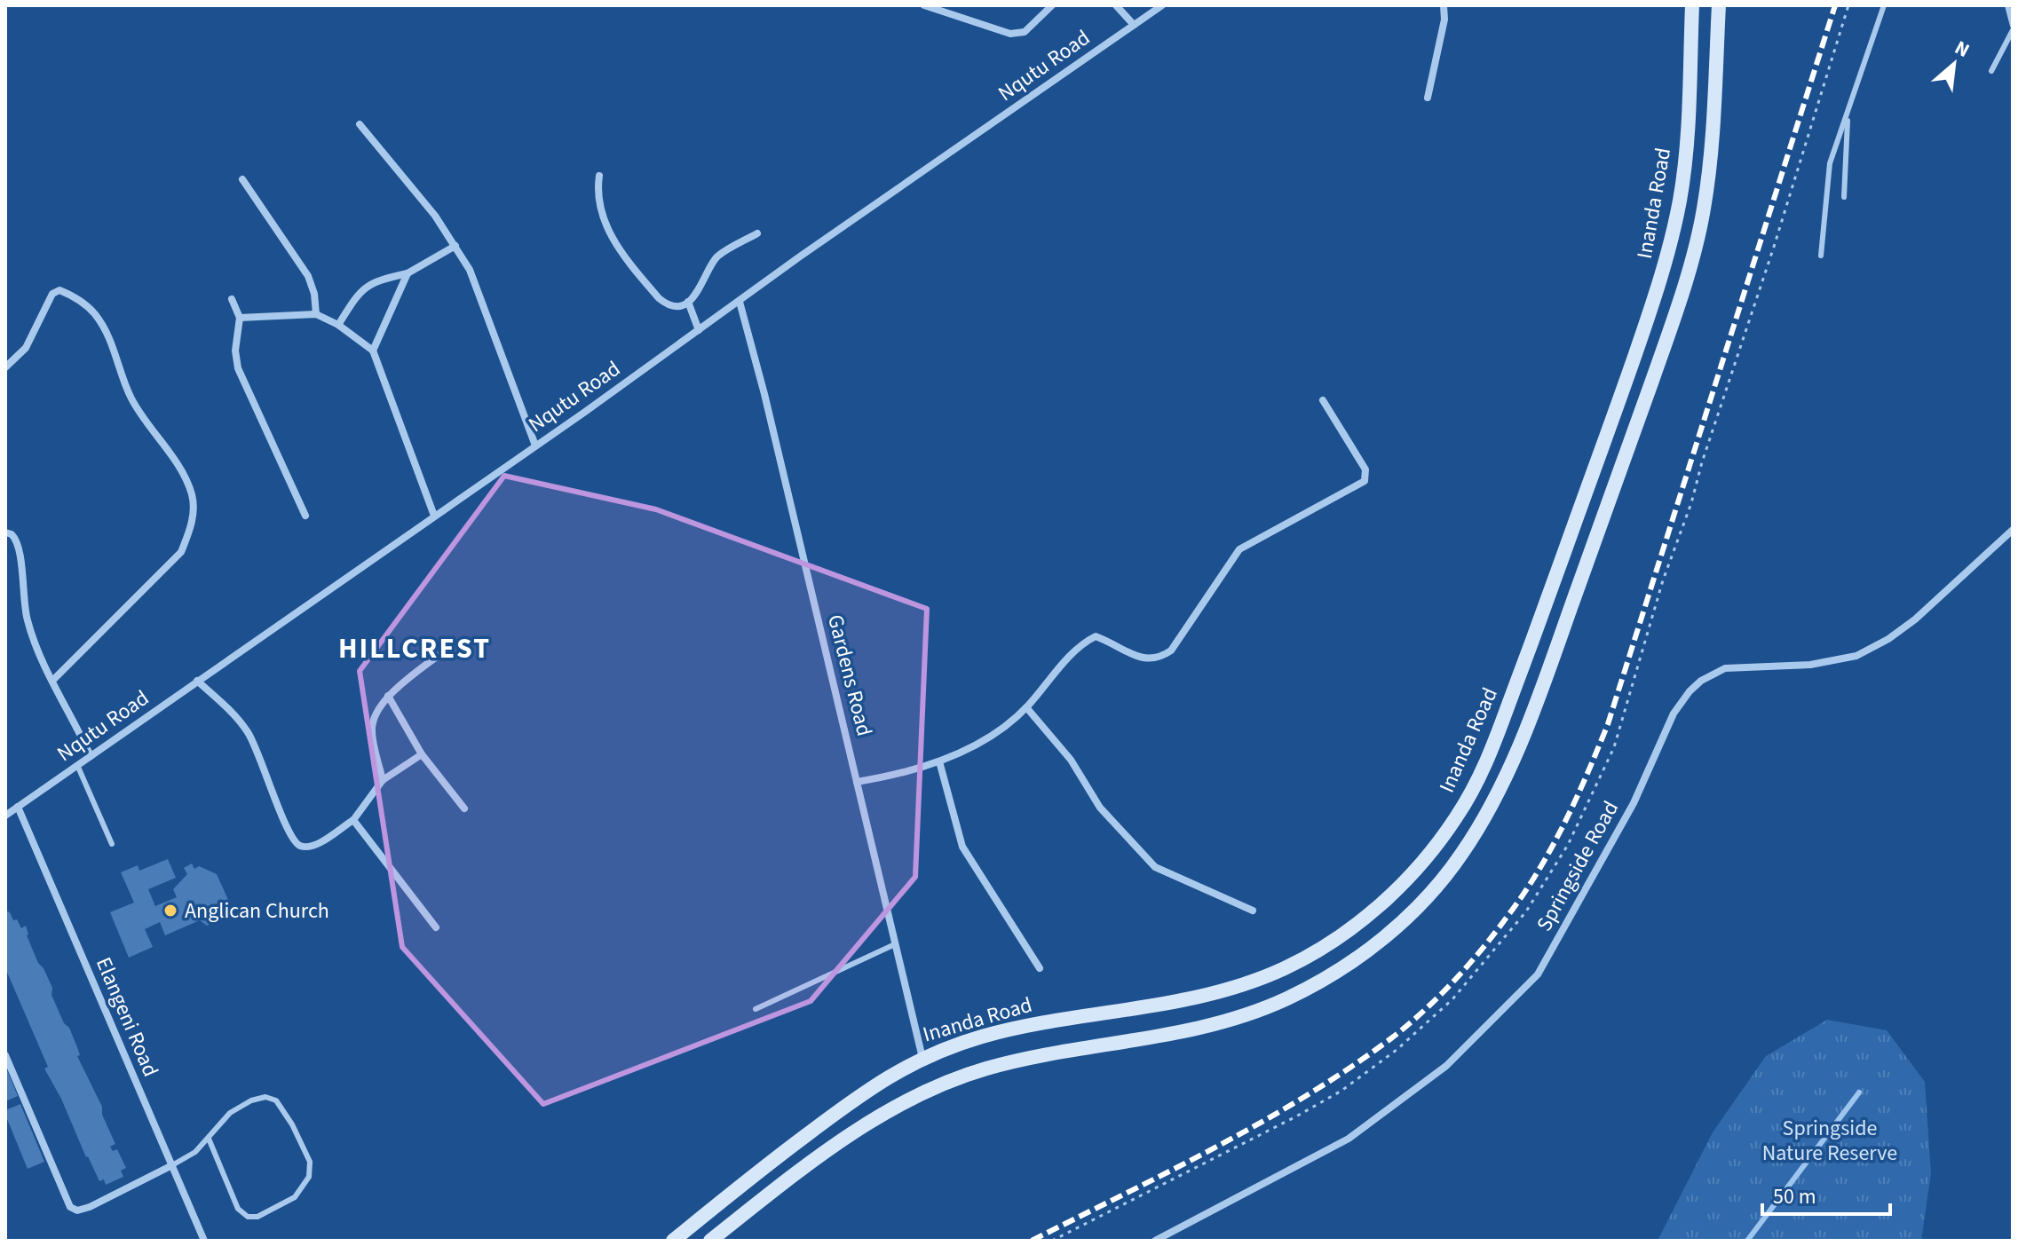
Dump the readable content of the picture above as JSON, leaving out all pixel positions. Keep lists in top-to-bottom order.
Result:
{
  "streets": {
    "main road": ["Inanda Road"],
    "street": [
      "Nqutu Road",
      "Gardens Road",
      "Springside Road",
      "Elangeni Road"
    ]
  },
  "crossings": [
    ["Nqutu Road", "Gardens Road"],
    ["Nqutu Road", "Elangeni Road"],
    ["Inanda Road", "Gardens Road"]
  ],
  "districts": ["HILLCREST"],
  "parks": ["Springside Nature Reserve"],
  "places": ["Anglican Church"],
  "scale_bar": "50 m",
  "north": "top right"
}
